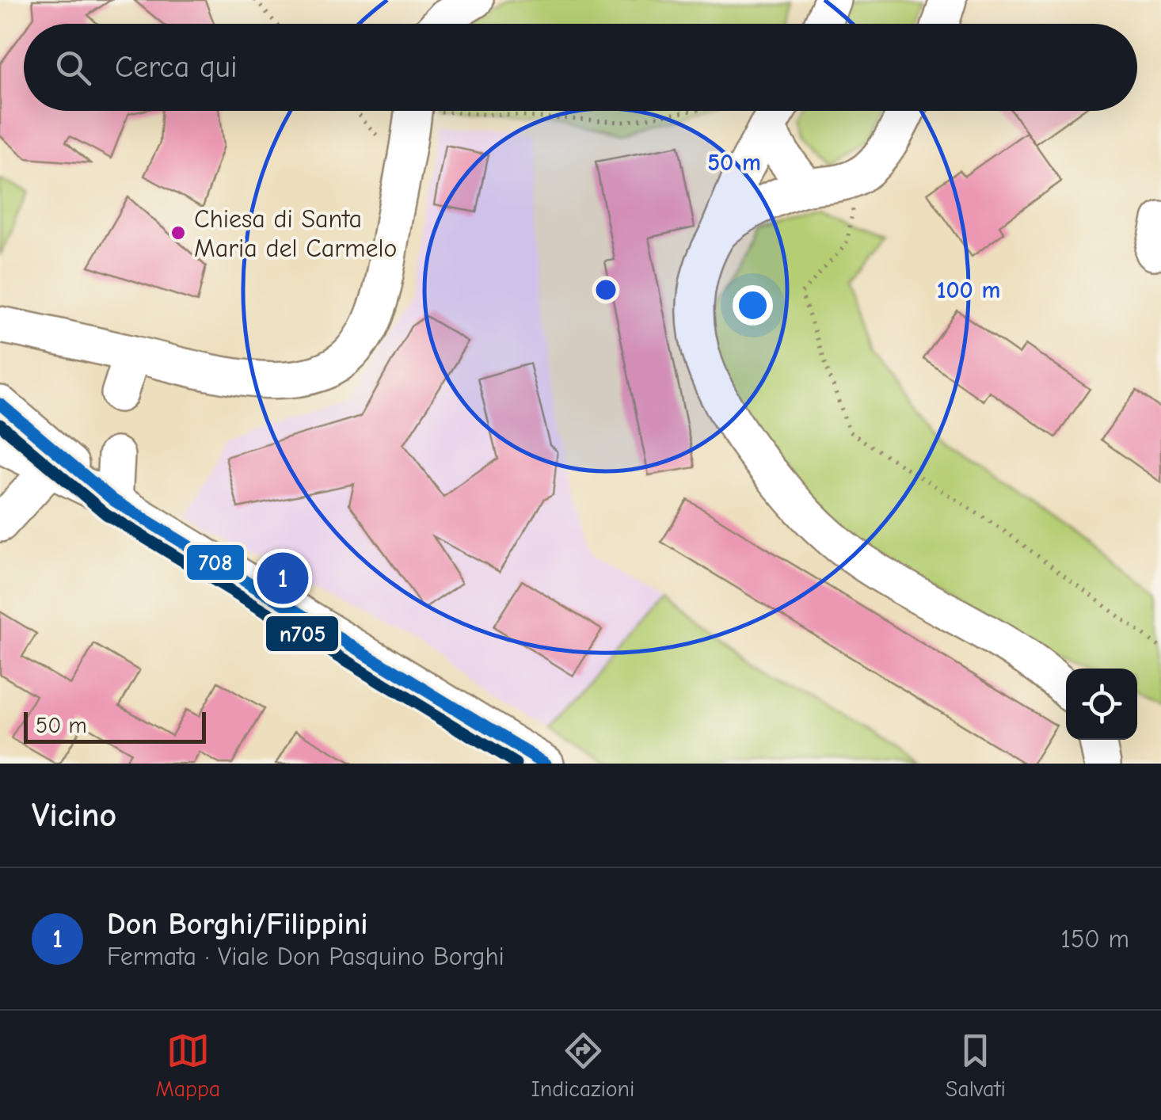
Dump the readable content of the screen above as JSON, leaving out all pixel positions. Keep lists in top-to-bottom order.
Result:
{
  "places": ["Chiesa di Santa Maria del Carmelo"],
  "lines": ["transit line 708", "transit line n705"],
  "scale_bar": "50 m",
  "page": {
    "search": "Cerca qui",
    "pins": "1",
    "scale": "50 m",
    "heading": "Vicino",
    "list": [
      {
        "mark": "1",
        "name": "Don Borghi/Filippini",
        "note": "Fermata · Viale Don Pasquino Borghi",
        "value": "150 m"
      }
    ],
    "nav": ["Mappa", "Indicazioni", "Salvati"]
  },
  "rings": ["50 m", "100 m"]
}
